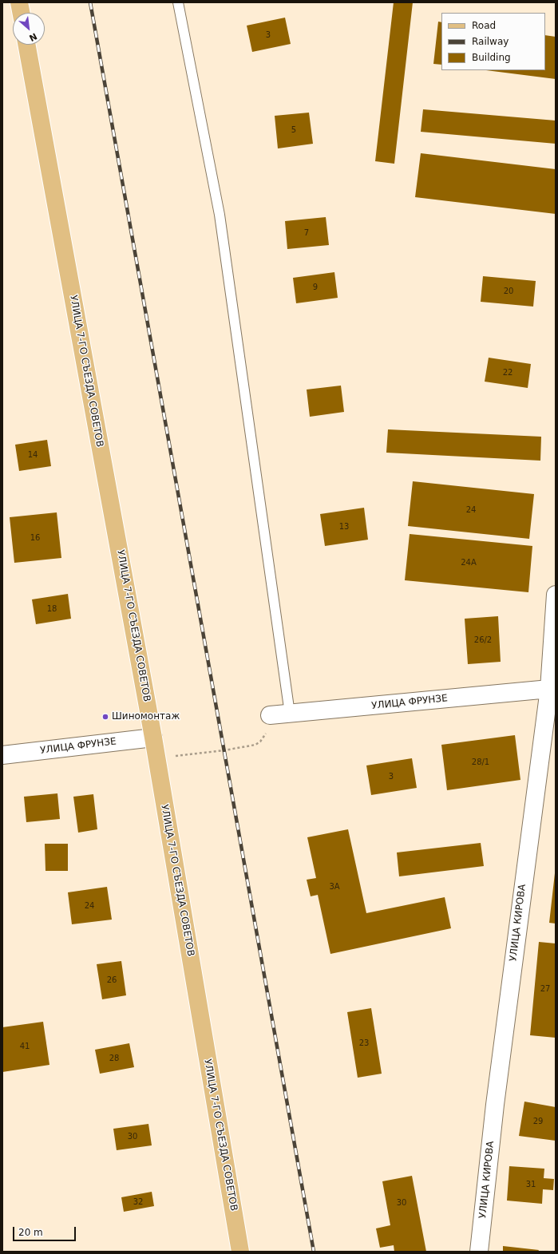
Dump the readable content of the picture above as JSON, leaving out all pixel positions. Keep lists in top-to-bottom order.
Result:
{
  "streets": {
    "main road": ["УЛИЦА 7-ГО СЪЕЗДА СОВЕТОВ"],
    "street": ["УЛИЦА ФРУНЗЕ", "УЛИЦА КИРОВА"]
  },
  "crossings": [
    ["УЛИЦА 7-ГО СЪЕЗДА СОВЕТОВ", "УЛИЦА ФРУНЗЕ"],
    ["УЛИЦА ФРУНЗЕ", "УЛИЦА КИРОВА"]
  ],
  "places": ["Шиномонтаж"],
  "house_numbers": [
    "3",
    "5",
    "7",
    "9",
    "20",
    "22",
    "14",
    "24",
    "13",
    "16",
    "24А",
    "18",
    "26/2",
    "28/1",
    "3",
    "3А",
    "24",
    "26",
    "27",
    "23",
    "41",
    "28",
    "29",
    "30",
    "31",
    "32",
    "30"
  ],
  "legend": ["Road", "Railway", "Building"],
  "scale_bar": "20 m",
  "north": "bottom right"
}
